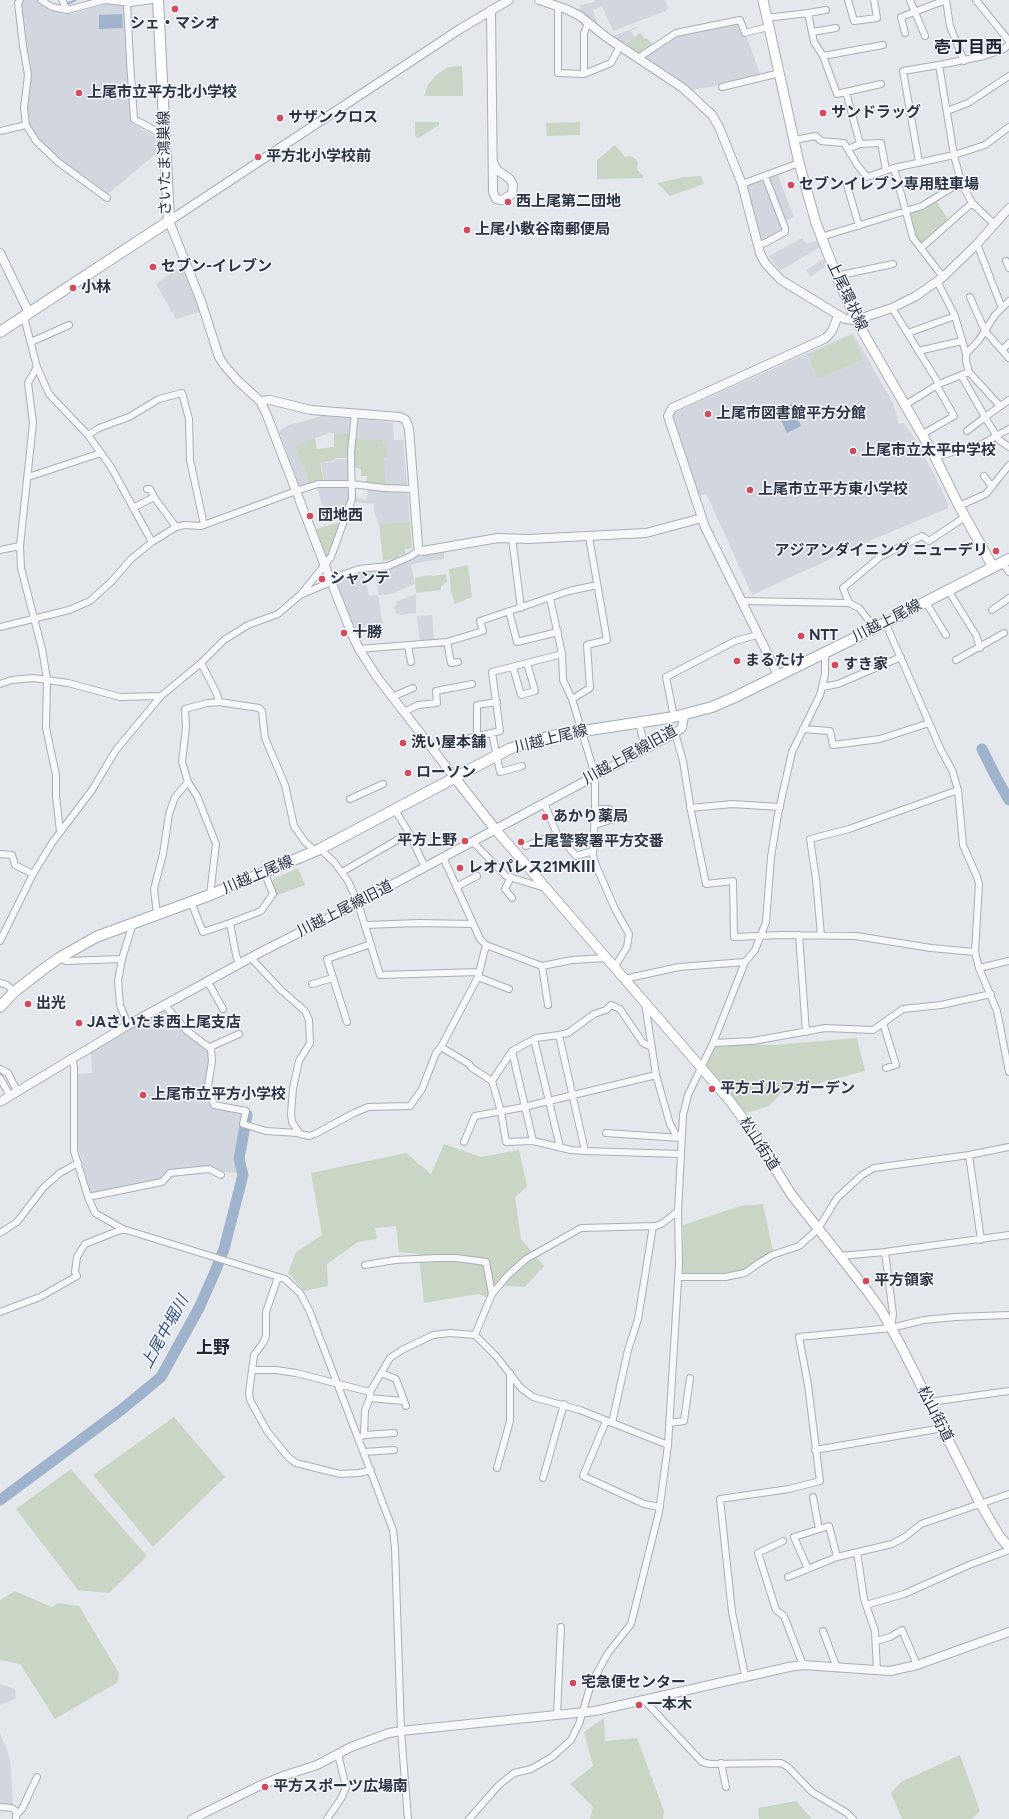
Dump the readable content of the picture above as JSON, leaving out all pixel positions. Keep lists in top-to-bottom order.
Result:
{
  "streets": {
    "main road": [
      "さいたま鴻巣線",
      "上尾環状線",
      "川越上尾線",
      "松山街道"
    ],
    "street": ["川越上尾線旧道"]
  },
  "crossings": [
    ["上尾環状線", "川越上尾線"],
    ["川越上尾線", "川越上尾線旧道"],
    ["川越上尾線", "松山街道"],
    ["川越上尾線旧道", "松山街道"]
  ],
  "districts": ["壱丁目西", "上野"],
  "water": ["上尾中堀川"],
  "places": [
    "シェ・マシオ",
    "上尾市立平方北小学校",
    "サンドラッグ",
    "サザンクロス",
    "平方北小学校前",
    "セブンイレブン専用駐車場",
    "西上尾第二団地",
    "上尾小敷谷南郵便局",
    "セブン-イレブン",
    "小林",
    "上尾市図書館平方分館",
    "上尾市立太平中学校",
    "上尾市立平方東小学校",
    "団地西",
    "アジアンダイニング ニューデリ",
    "シャンテ",
    "十勝",
    "NTT",
    "まるたけ",
    "すき家",
    "洗い屋本舗",
    "ローソン",
    "あかり薬局",
    "平方上野",
    "上尾警察署平方交番",
    "レオパレス21MKⅢ",
    "出光",
    "JAさいたま西上尾支店",
    "平方ゴルフガーデン",
    "上尾市立平方小学校",
    "平方領家",
    "宅急便センター",
    "一本木",
    "平方スポーツ広場南"
  ]
}
